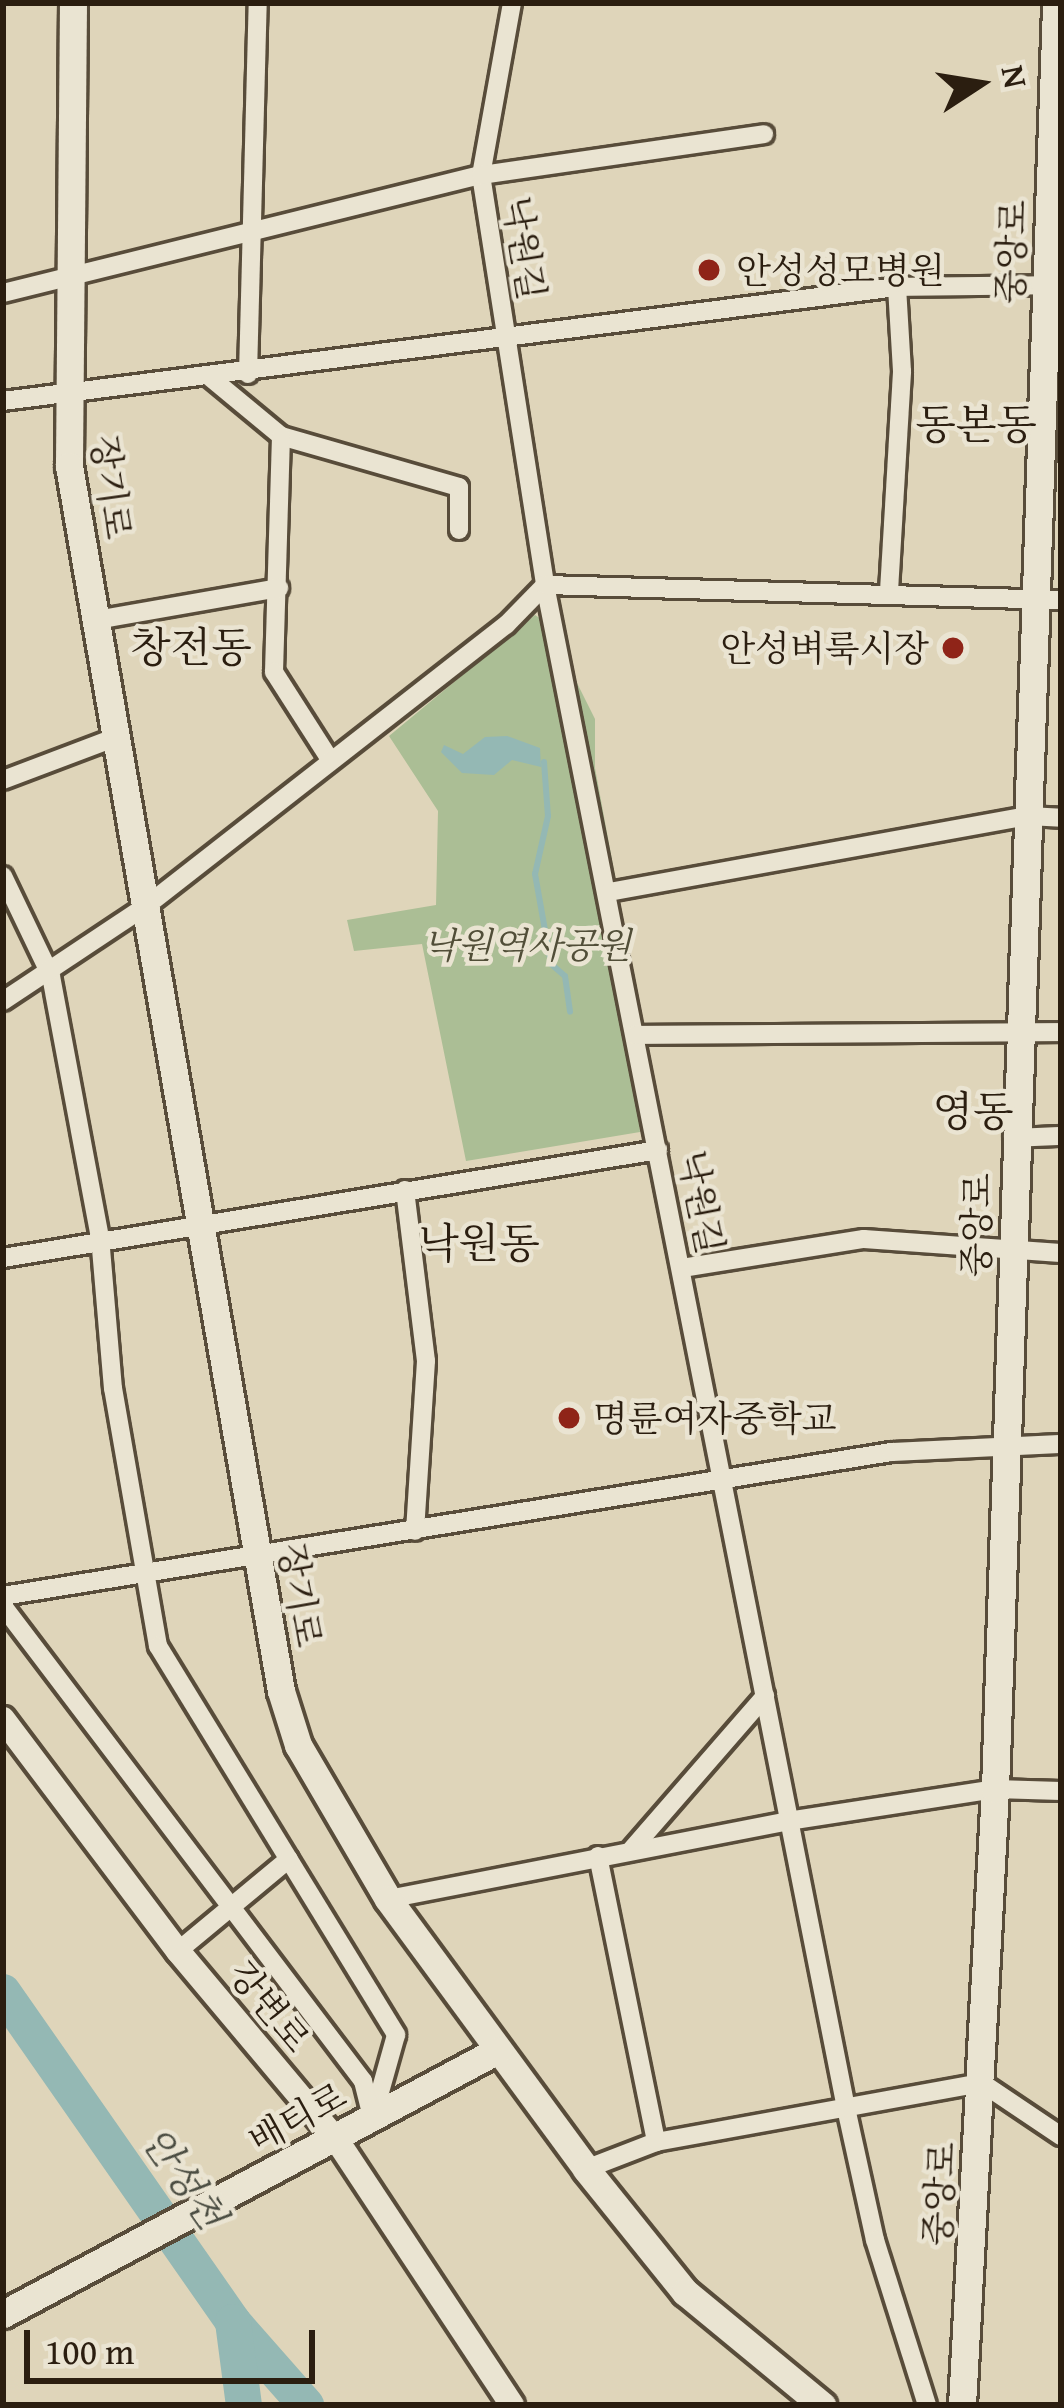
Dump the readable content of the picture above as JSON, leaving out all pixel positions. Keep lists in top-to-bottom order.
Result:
{
  "streets": {
    "main road": ["중앙로", "장기로", "배티로"],
    "street": ["낙원길", "강변로"]
  },
  "crossings": [
    ["장기로", "배티로"],
    ["강변로", "배티로"]
  ],
  "districts": [
    "동본동",
    "창전동",
    "영동",
    "낙원동"
  ],
  "water": ["안성천"],
  "parks": ["낙원역사공원"],
  "places": ["안성성모병원", "안성벼룩시장", "명륜여자중학교"],
  "scale_bar": "100 m",
  "north": "right"
}
